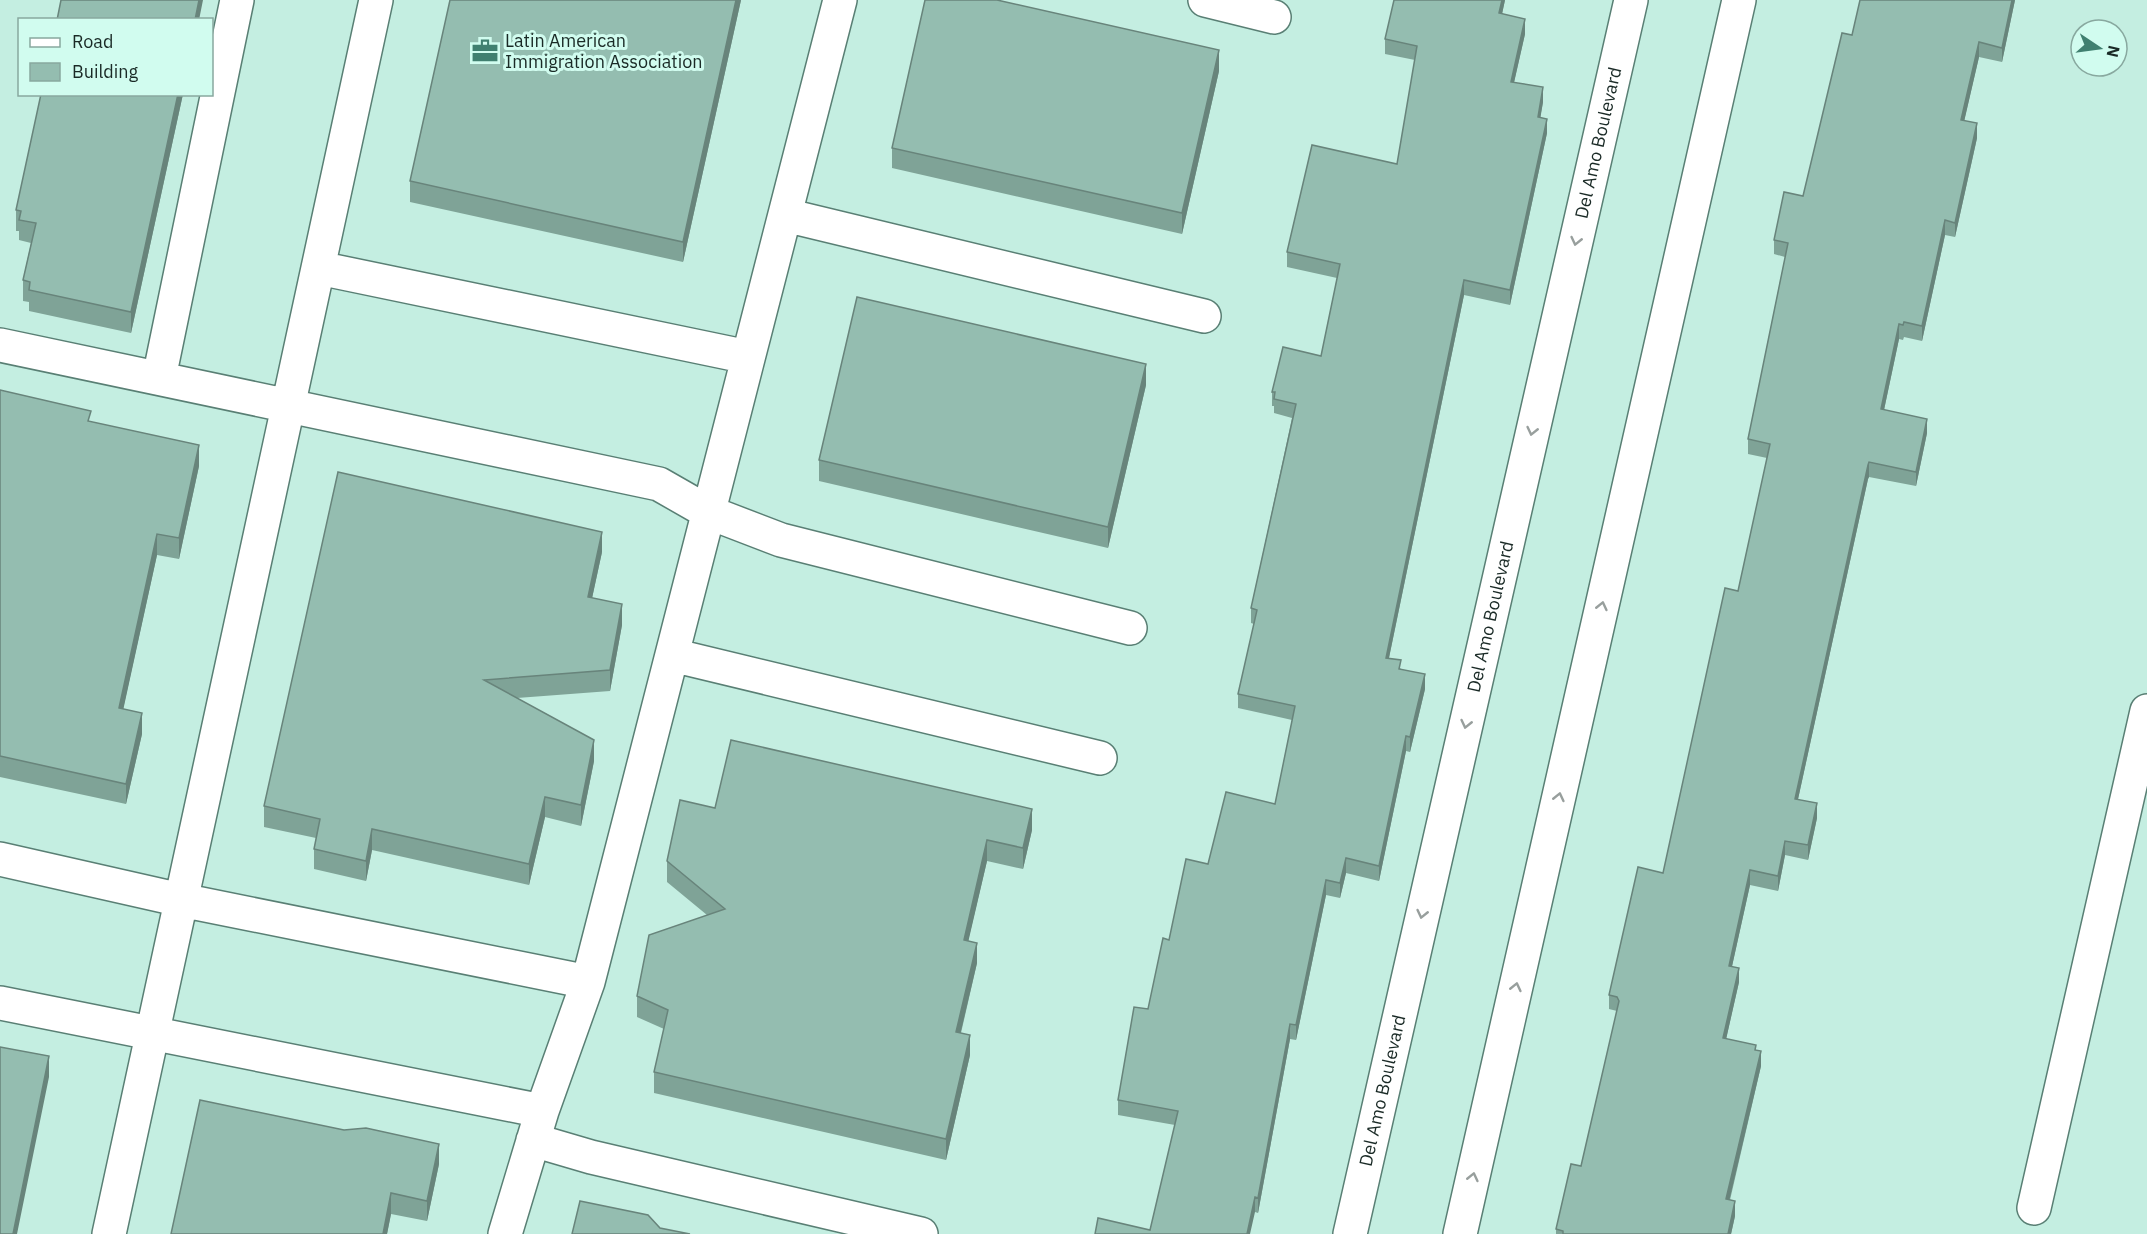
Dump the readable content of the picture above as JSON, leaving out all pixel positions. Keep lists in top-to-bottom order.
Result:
{
  "streets": {
    "main road": ["Del Amo Boulevard"]
  },
  "places": {
    "office": ["Latin American Immigration Association"]
  },
  "legend": ["Road", "Building"],
  "north": "right"
}
